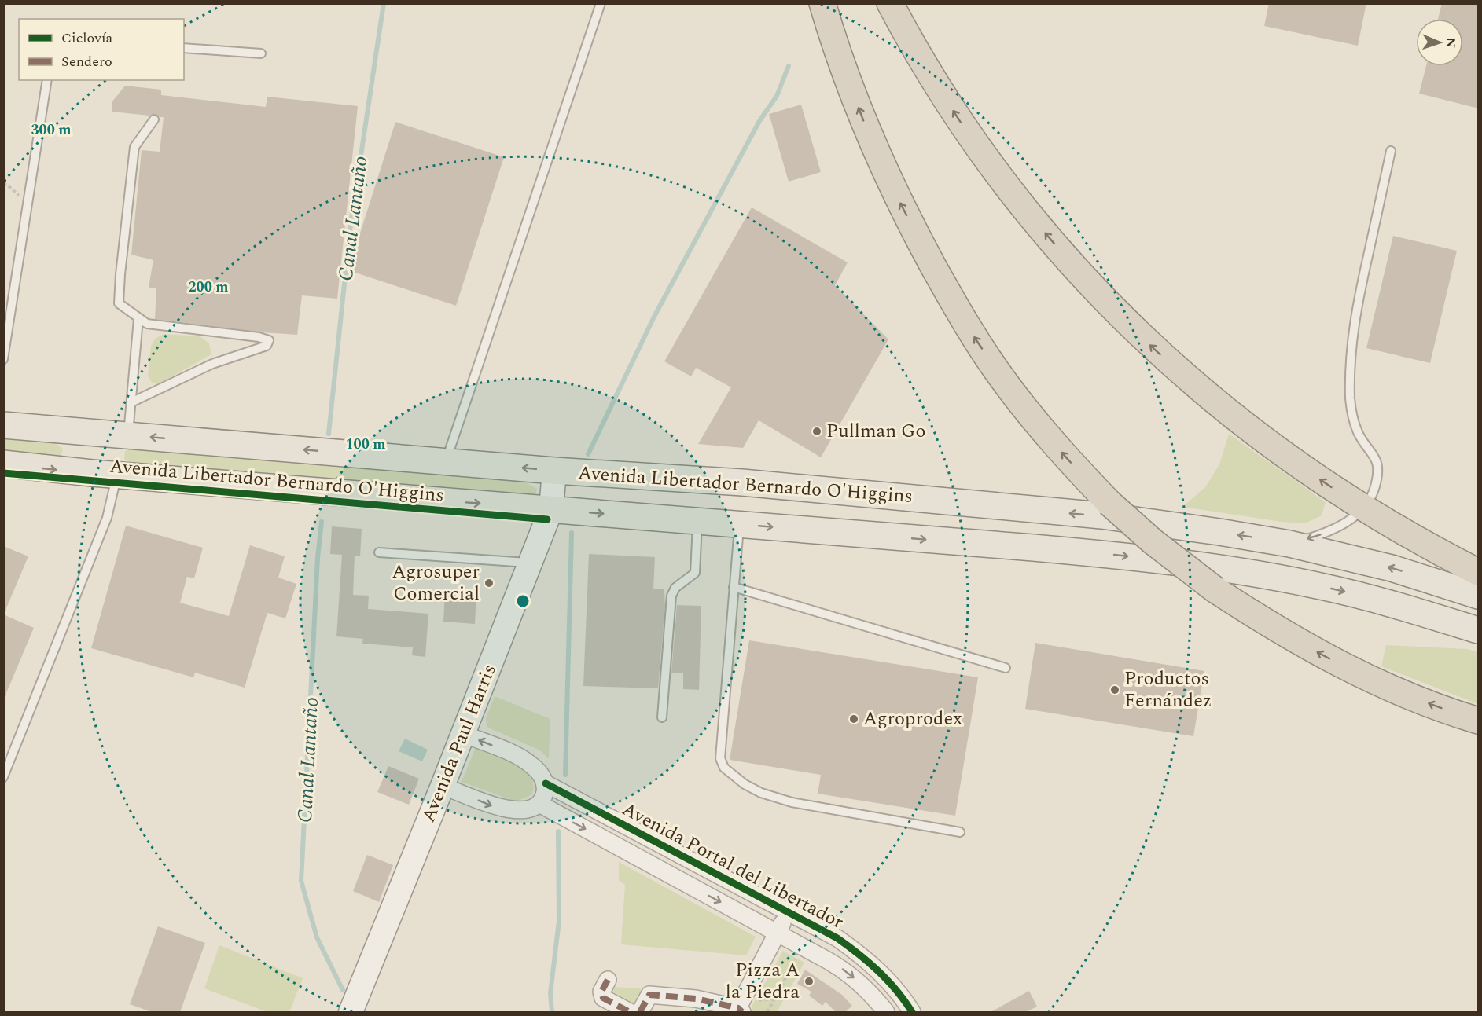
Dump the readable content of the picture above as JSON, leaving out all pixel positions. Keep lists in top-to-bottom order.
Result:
{
  "streets": {
    "main road": ["Avenida Libertador Bernardo O'Higgins", "Avenida Paul Harris"],
    "street": ["Avenida Portal del Libertador"]
  },
  "crossings": [
    ["Avenida Libertador Bernardo O'Higgins", "Avenida Paul Harris"],
    ["Avenida Paul Harris", "Avenida Portal del Libertador"]
  ],
  "water": ["Canal Lantaño"],
  "places": [
    "Pullman Go",
    "Agrosuper Comercial",
    "Productos Fernández",
    "Agroprodex",
    "Pizza A la Piedra"
  ],
  "legend": ["Ciclovía", "Sendero"],
  "north": "right",
  "rings": ["300 m", "200 m", "100 m"]
}
